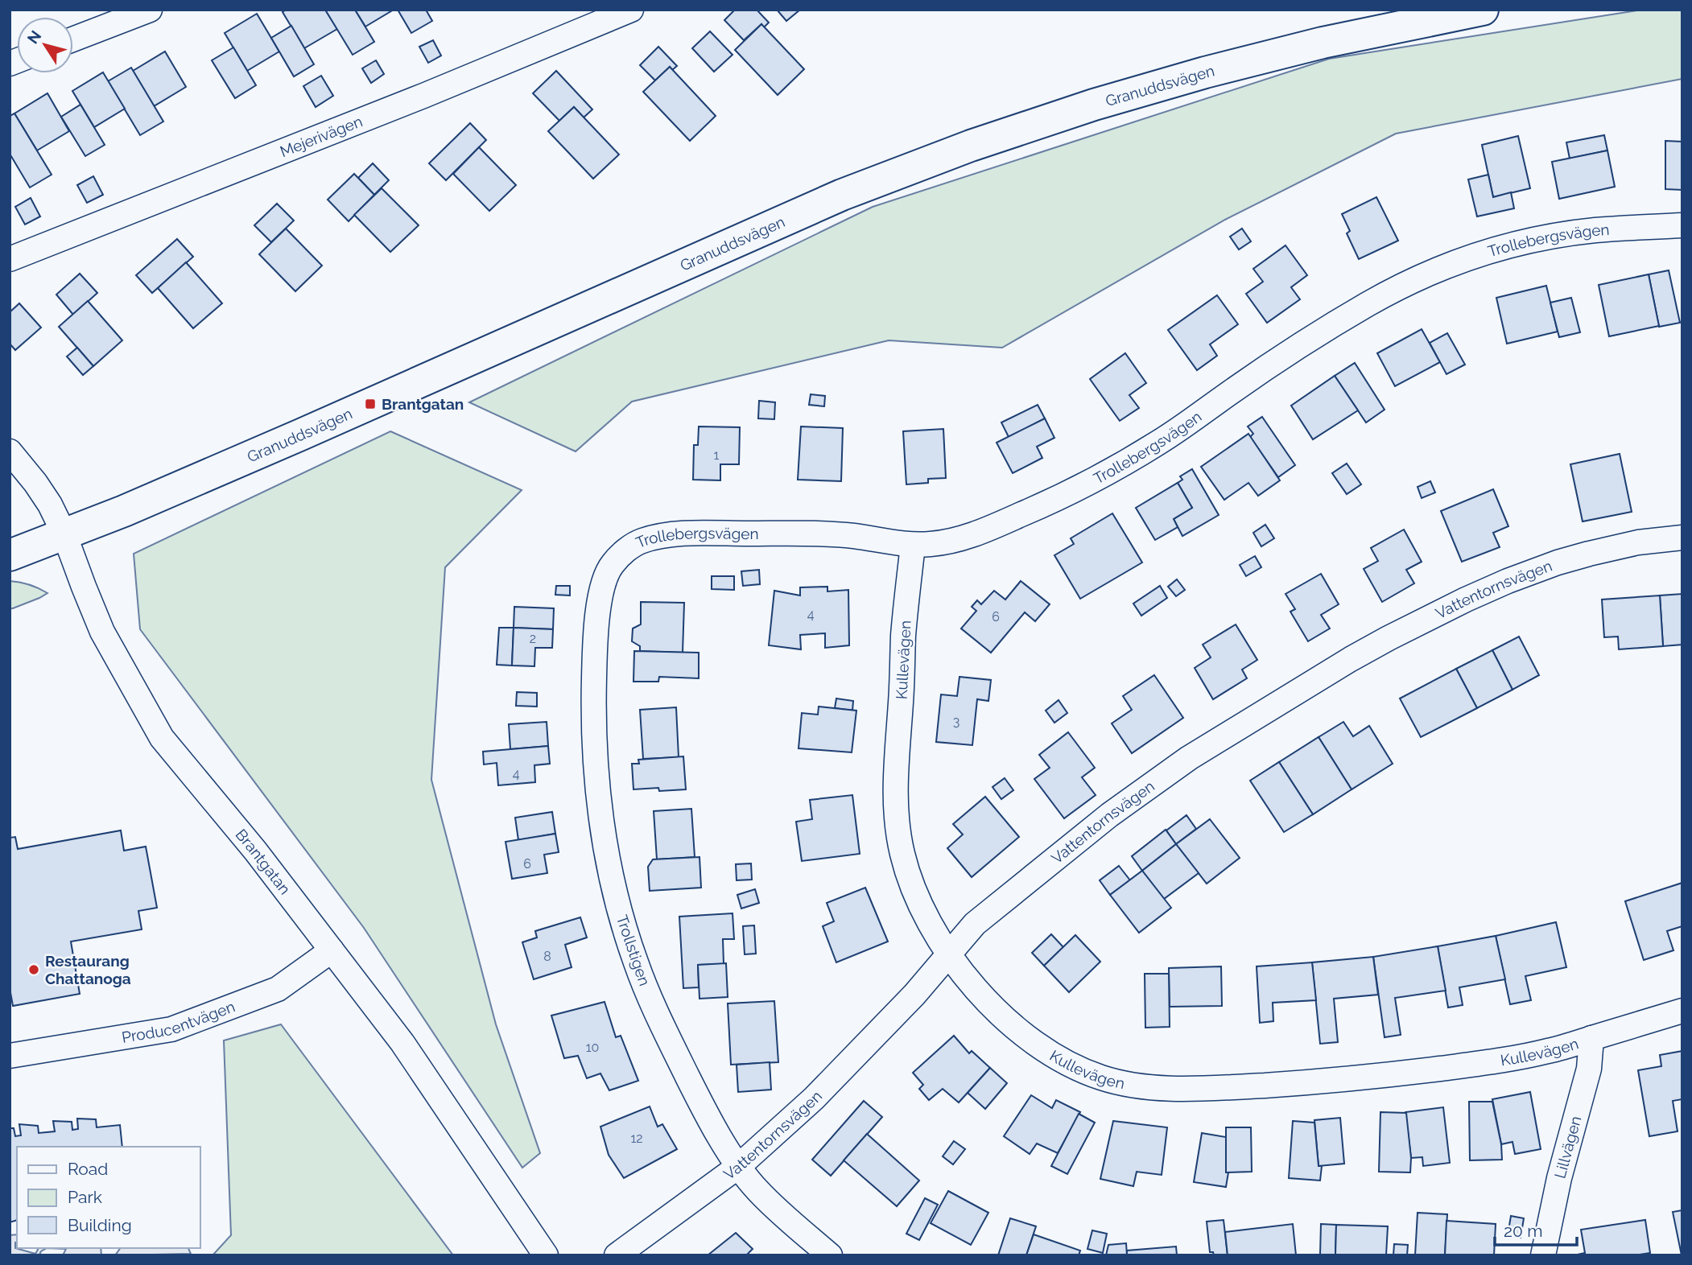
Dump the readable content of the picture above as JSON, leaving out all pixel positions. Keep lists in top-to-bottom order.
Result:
{
  "streets": {
    "street": [
      "Granuddsvägen",
      "Mejerivägen",
      "Trollebergsvägen",
      "Vattentornsvägen",
      "Kullevägen",
      "Brantgatan",
      "Trollstigen",
      "Producentvägen",
      "Lillvägen"
    ]
  },
  "crossings": [
    ["Granuddsvägen", "Brantgatan"],
    ["Trollebergsvägen", "Kullevägen"],
    ["Trollebergsvägen", "Trollstigen"],
    ["Vattentornsvägen", "Kullevägen"],
    ["Vattentornsvägen", "Trollstigen"],
    ["Kullevägen", "Lillvägen"],
    ["Brantgatan", "Producentvägen"]
  ],
  "places": {
    "transit": ["Brantgatan"],
    "other": ["Restaurang Chattanoga"]
  },
  "house_numbers": [
    "1",
    "4",
    "6",
    "2",
    "3",
    "4",
    "6",
    "8",
    "10",
    "12"
  ],
  "legend": ["Road", "Park", "Building"],
  "scale_bar": "20 m",
  "north": "top left"
}
